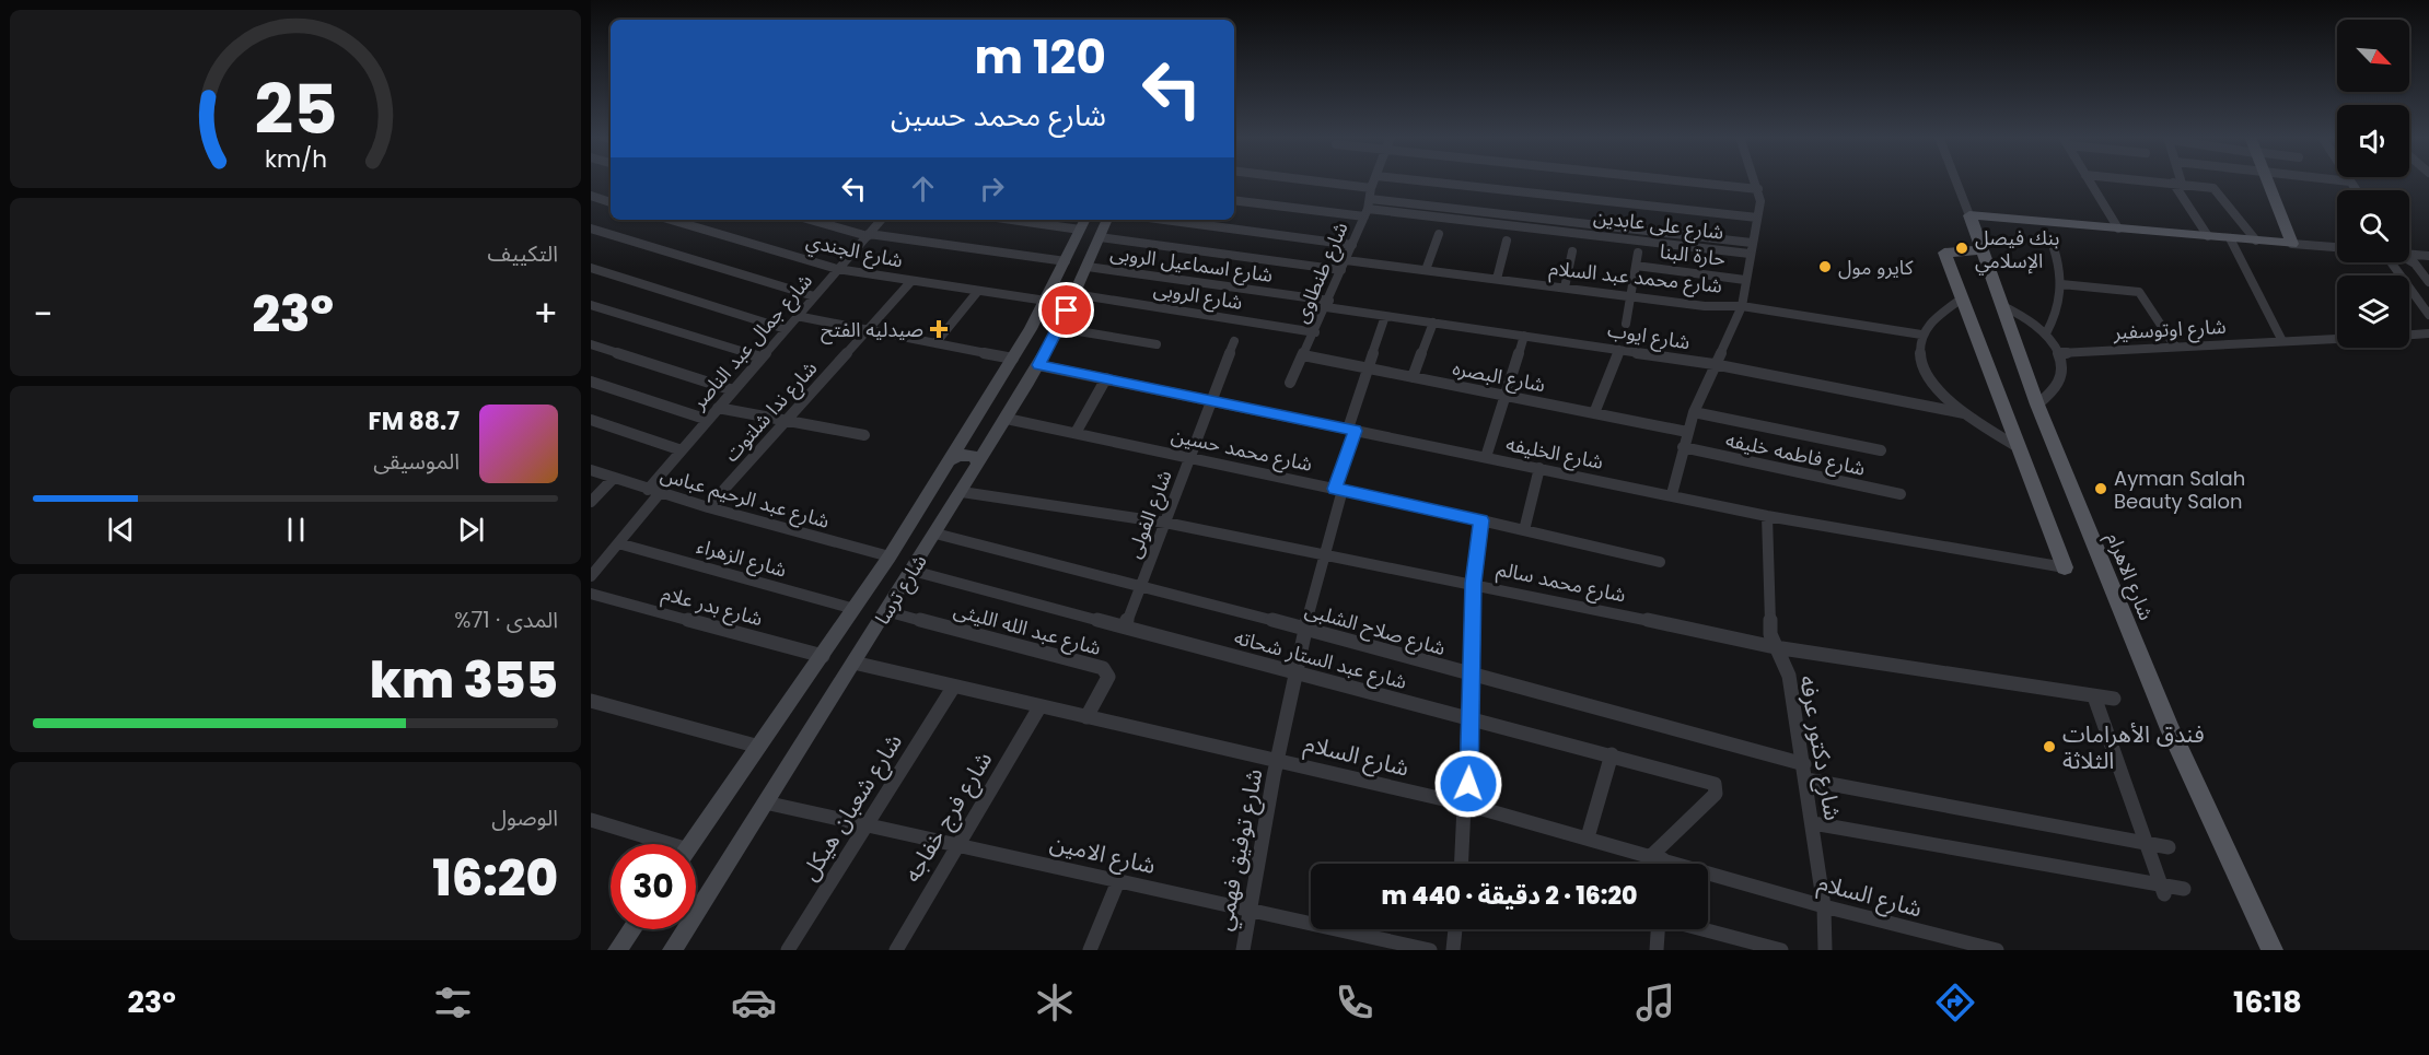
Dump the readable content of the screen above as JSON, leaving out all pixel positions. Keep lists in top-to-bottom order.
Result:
{
  "streets": {
    "main road": ["شارع الاهرام", "شارع ترسا"],
    "street": [
      "شارع على عابدين",
      "شارع الجندي",
      "حارة البنا",
      "شارع اسماعيل الروبى",
      "شارع طنطاوى",
      "شارع محمد عبد السلام",
      "شارع الروبى",
      "شارع اوتوسفير",
      "شارع ايوب",
      "شارع جمال عبد الناصر",
      "شارع البصره",
      "شارع ندا شلتوت",
      "شارع محمد حسين",
      "شارع الخليفه",
      "شارع فاطمه خليفه",
      "شارع عبد الرحيم عباس",
      "شارع الفولى",
      "شارع الزهراء",
      "شارع محمد سالم",
      "شارع بدر علام",
      "شارع عبد الله الليثى",
      "شارع صلاح الشلبى",
      "شارع عبد الستار شحاته",
      "شارع دكتور عرفه",
      "شارع السلام",
      "شارع شعبان هيكل",
      "شارع فرج خفاجه",
      "شارع توفيق فهمي",
      "شارع الامين"
    ]
  },
  "crossings": [
    ["شارع على عابدين", "شارع طنطاوى"],
    ["شارع الجندي", "شارع جمال عبد الناصر"],
    ["شارع الجندي", "شارع ندا شلتوت"],
    ["شارع الجندي", "شارع ترسا"],
    ["شارع اسماعيل الروبى", "شارع طنطاوى"],
    ["شارع اسماعيل الروبى", "شارع ايوب"],
    ["شارع اسماعيل الروبى", "شارع ترسا"],
    ["شارع طنطاوى", "شارع محمد عبد السلام"],
    ["شارع طنطاوى", "شارع الروبى"],
    ["شارع طنطاوى", "شارع ايوب"],
    ["شارع طنطاوى", "شارع البصره"],
    ["شارع محمد عبد السلام", "شارع ترسا"],
    ["شارع الروبى", "شارع ترسا"],
    ["شارع ايوب", "شارع توفيق فهمي"],
    ["شارع جمال عبد الناصر", "شارع عبد الرحيم عباس"],
    ["شارع جمال عبد الناصر", "شارع الزهراء"],
    ["شارع البصره", "شارع توفيق فهمي"],
    ["شارع ندا شلتوت", "شارع عبد الرحيم عباس"],
    ["شارع محمد حسين", "شارع الفولى"],
    ["شارع محمد حسين", "شارع ترسا"],
    ["شارع محمد حسين", "شارع توفيق فهمي"],
    ["شارع الخليفه", "شارع الفولى"],
    ["شارع الخليفه", "شارع ترسا"],
    ["شارع الخليفه", "شارع دكتور عرفه"],
    ["شارع الخليفه", "شارع توفيق فهمي"],
    ["شارع عبد الرحيم عباس", "شارع ترسا"],
    ["شارع الفولى", "شارع محمد سالم"],
    ["شارع الفولى", "شارع صلاح الشلبى"],
    ["شارع الفولى", "شارع عبد الستار شحاته"],
    ["شارع الزهراء", "شارع ترسا"],
    ["شارع محمد سالم", "شارع ترسا"],
    ["شارع محمد سالم", "شارع دكتور عرفه"],
    ["شارع محمد سالم", "شارع توفيق فهمي"],
    ["شارع ترسا", "شارع بدر علام"],
    ["شارع ترسا", "شارع عبد الله الليثى"],
    ["شارع ترسا", "شارع صلاح الشلبى"],
    ["شارع ترسا", "شارع عبد الستار شحاته"],
    ["شارع ترسا", "شارع السلام"],
    ["شارع ترسا", "شارع الامين"],
    ["شارع عبد الله الليثى", "شارع السلام"],
    ["شارع صلاح الشلبى", "شارع دكتور عرفه"],
    ["شارع صلاح الشلبى", "شارع توفيق فهمي"],
    ["شارع عبد الستار شحاته", "شارع السلام"],
    ["شارع عبد الستار شحاته", "شارع توفيق فهمي"],
    ["شارع دكتور عرفه", "شارع السلام"],
    ["شارع السلام", "شارع شعبان هيكل"],
    ["شارع السلام", "شارع فرج خفاجه"],
    ["شارع السلام", "شارع توفيق فهمي"],
    ["شارع شعبان هيكل", "شارع الامين"],
    ["شارع فرج خفاجه", "شارع الامين"],
    ["شارع توفيق فهمي", "شارع الامين"]
  ],
  "places": {
    "other": [
      "بنك فيصل الإسلامي",
      "كايرو مول",
      "Ayman Salah Beauty Salon",
      "فندق الأهرامات الثلاثة"
    ],
    "health": ["صيدليه الفتح"]
  },
  "north": "bottom right",
  "page": {
    "turn": ["120 m", "شارع محمد حسين"],
    "tile": [
      "التكييف",
      ["المدى · 71%", "355 km"],
      ["الوصول", "16:20"]
    ],
    "heat": ["−", "23°", "+"],
    "song": ["88.7 FM", "الموسيقى"],
    "limit": "30",
    "trip": "16:20 · 2 دقيقة · 440 m",
    "tabs": ["16:18", "23°"],
    "gauge": ["25", "km/h"]
  }
}
